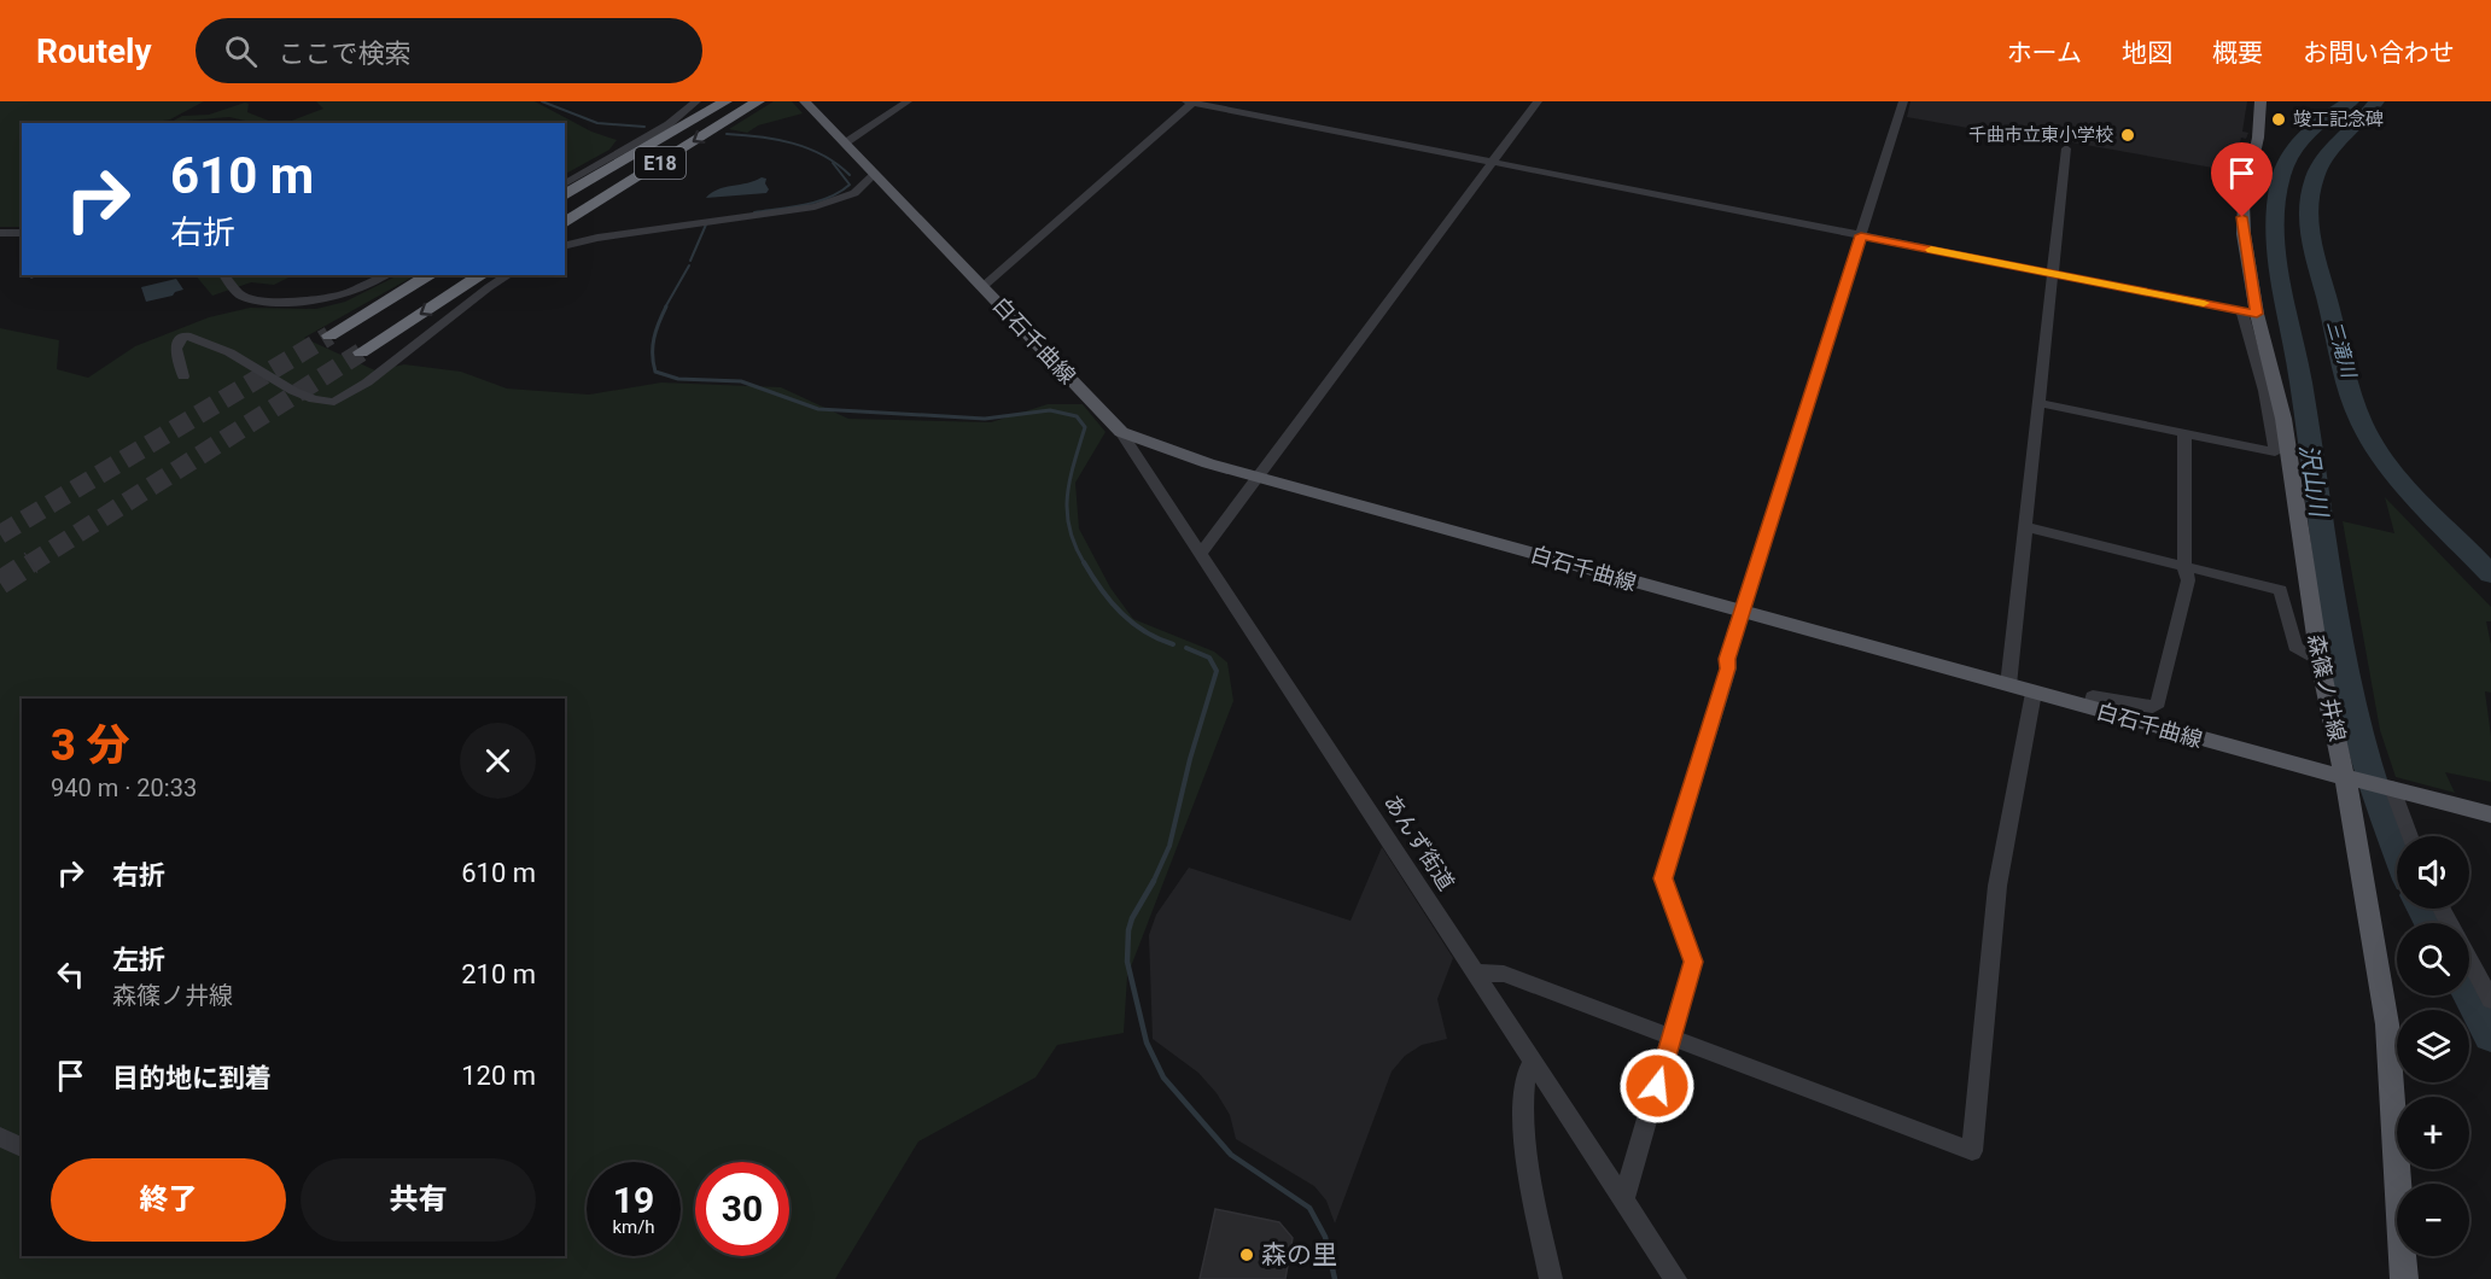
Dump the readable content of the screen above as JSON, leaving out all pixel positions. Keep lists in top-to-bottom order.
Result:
{
  "streets": {
    "highway": ["E18"],
    "main road": ["白石千曲線", "森篠ノ井線"],
    "street": ["あんず街道"]
  },
  "crossings": [
    ["白石千曲線", "森篠ノ井線"],
    ["白石千曲線", "あんず街道"]
  ],
  "water": ["三滝川", "沢山川"],
  "places": ["竣工記念碑", "千曲市立東小学校", "森の里"],
  "page": {
    "header": "Routely",
    "search": "ここで検索",
    "nav": [
      "ホーム",
      "地図",
      "概要",
      "お問い合わせ"
    ],
    "turn": ["610 m", "右折"],
    "heading": ["3 分", "940 m · 20:33"],
    "list": [
      {
        "name": "右折",
        "value": "610 m"
      },
      {
        "name": "左折",
        "note": "森篠ノ井線",
        "value": "210 m"
      },
      {
        "name": "目的地に到着",
        "value": "120 m"
      }
    ],
    "map_buttons": ["+", "−"],
    "buttons": ["終了", "共有"],
    "speed": "19 km/h",
    "limit": "30"
  }
}
